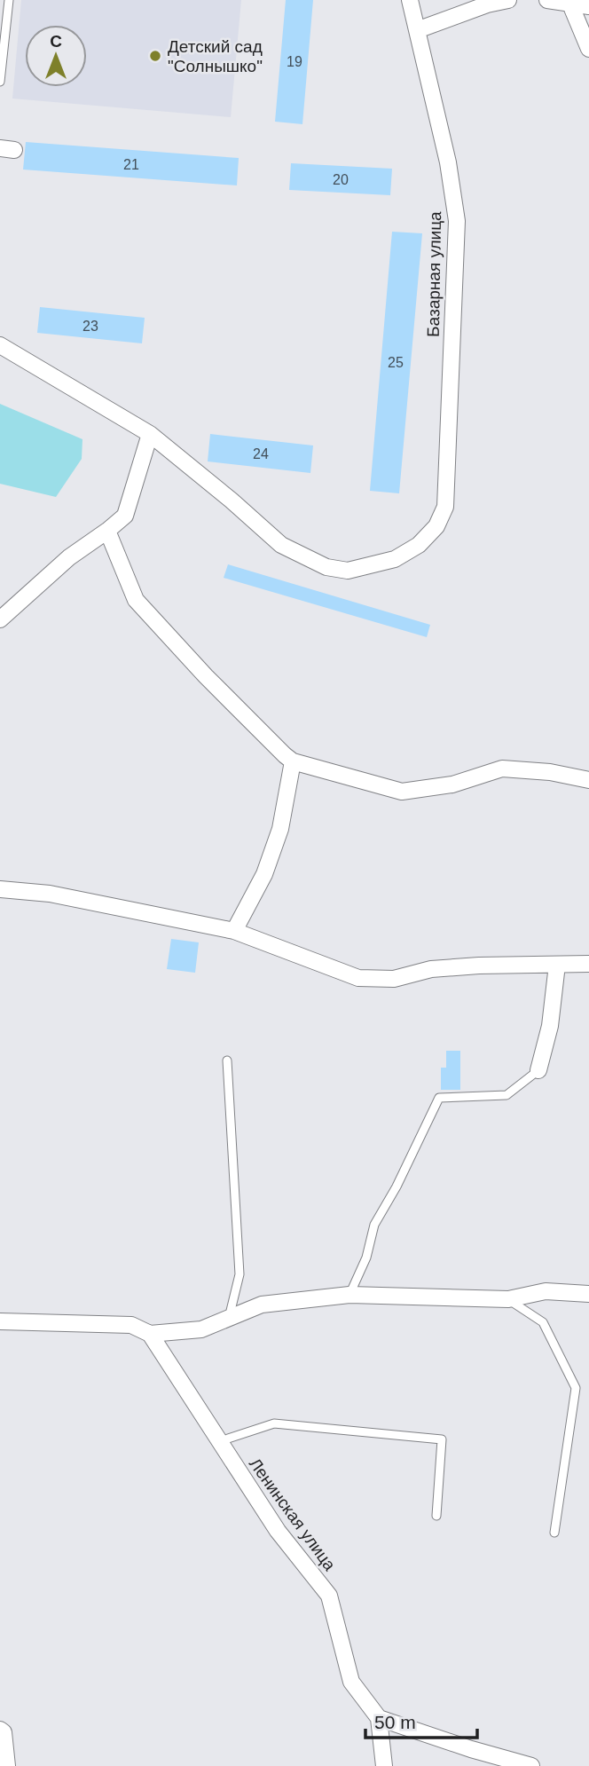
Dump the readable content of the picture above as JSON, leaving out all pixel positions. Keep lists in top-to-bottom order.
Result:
{
  "streets": {
    "street": ["Базарная улица", "Ленинская улица"]
  },
  "places": ["Детский сад \"Солнышко\""],
  "house_numbers": [
    "19",
    "21",
    "20",
    "23",
    "25",
    "24"
  ],
  "scale_bar": "50 m",
  "north": "top"
}
